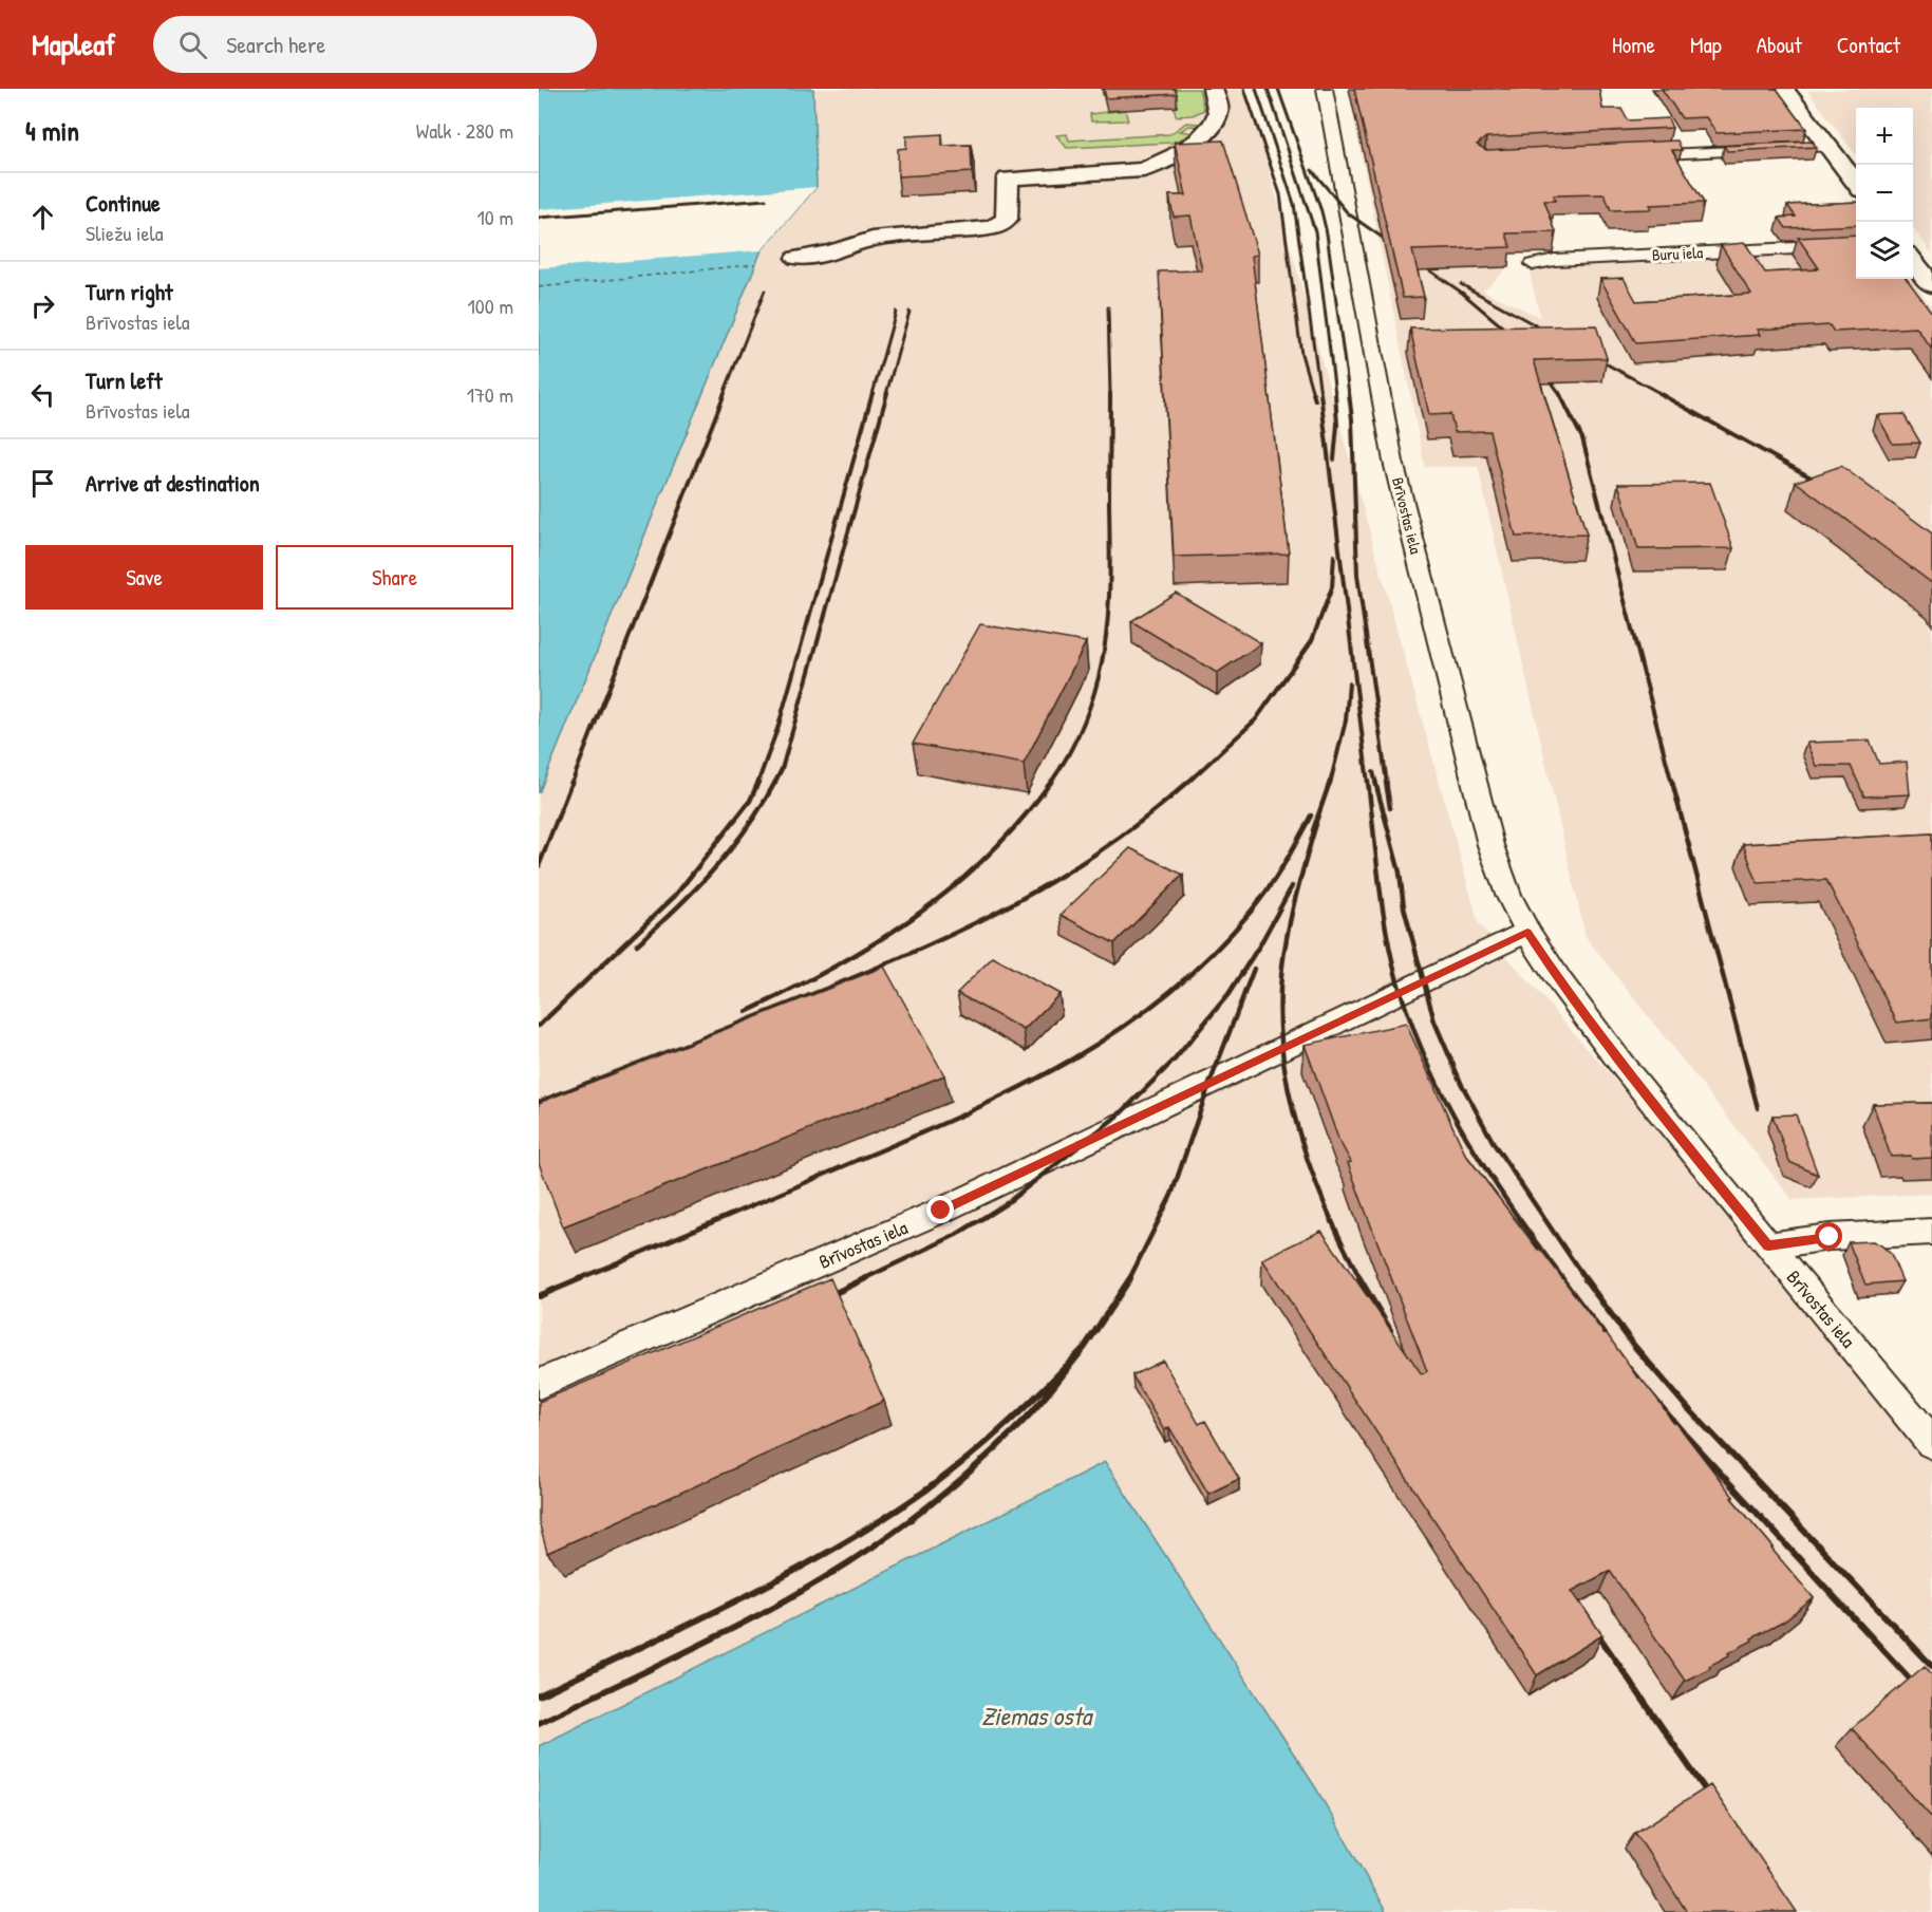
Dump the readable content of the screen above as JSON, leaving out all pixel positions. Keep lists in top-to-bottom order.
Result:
{
  "streets": {
    "street": ["Buru iela", "Brīvostas iela"]
  },
  "water": ["Ziemas osta"],
  "page": {
    "header": "Mapleaf",
    "search": "Search here",
    "nav": [
      "Home",
      "Map",
      "About",
      "Contact"
    ],
    "heading": ["4 min", "Walk · 280 m"],
    "map_buttons": ["+", "−"],
    "list": [
      ["Continue", "Sliežu iela", "10 m"],
      ["Turn right", "Brīvostas iela", "100 m"],
      ["Turn left", "Brīvostas iela", "170 m"],
      "Arrive at destination"
    ],
    "buttons": ["Save", "Share"]
  }
}
